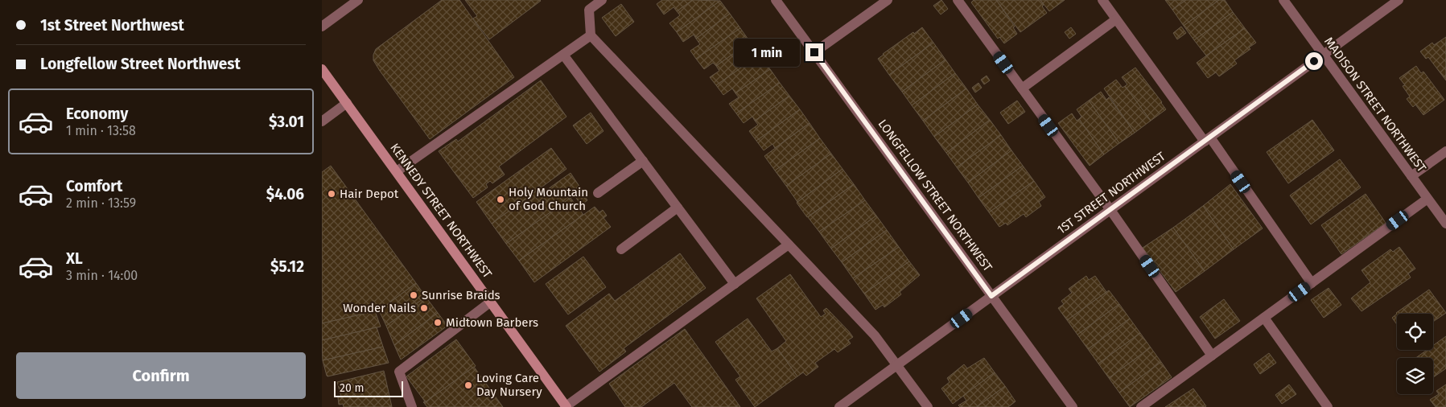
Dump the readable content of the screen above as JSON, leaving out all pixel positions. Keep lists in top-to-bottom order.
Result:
{
  "streets": {
    "street": [
      "MADISON STREET NORTHWEST",
      "1ST STREET NORTHWEST",
      "LONGFELLOW STREET NORTHWEST",
      "KENNEDY STREET NORTHWEST"
    ]
  },
  "crossings": [
    ["MADISON STREET NORTHWEST", "1ST STREET NORTHWEST"],
    ["1ST STREET NORTHWEST", "LONGFELLOW STREET NORTHWEST"]
  ],
  "places": [
    "Hair Depot",
    "Holy Mountain of God Church",
    "Sunrise Braids",
    "Wonder Nails",
    "Midtown Barbers",
    "Loving Care Day Nursery"
  ],
  "scale_bar": "20 m",
  "page": {
    "banner": ["1st Street Northwest", "Longfellow Street Northwest"],
    "bubble": "1 min",
    "list": [
      {
        "name": "Economy",
        "note": "1 min · 13:58",
        "value": "$3.01"
      },
      {
        "name": "Comfort",
        "note": "2 min · 13:59",
        "value": "$4.06"
      },
      {
        "name": "XL",
        "note": "3 min · 14:00",
        "value": "$5.12"
      }
    ],
    "buttons": "Confirm",
    "scale": "20 m"
  }
}
